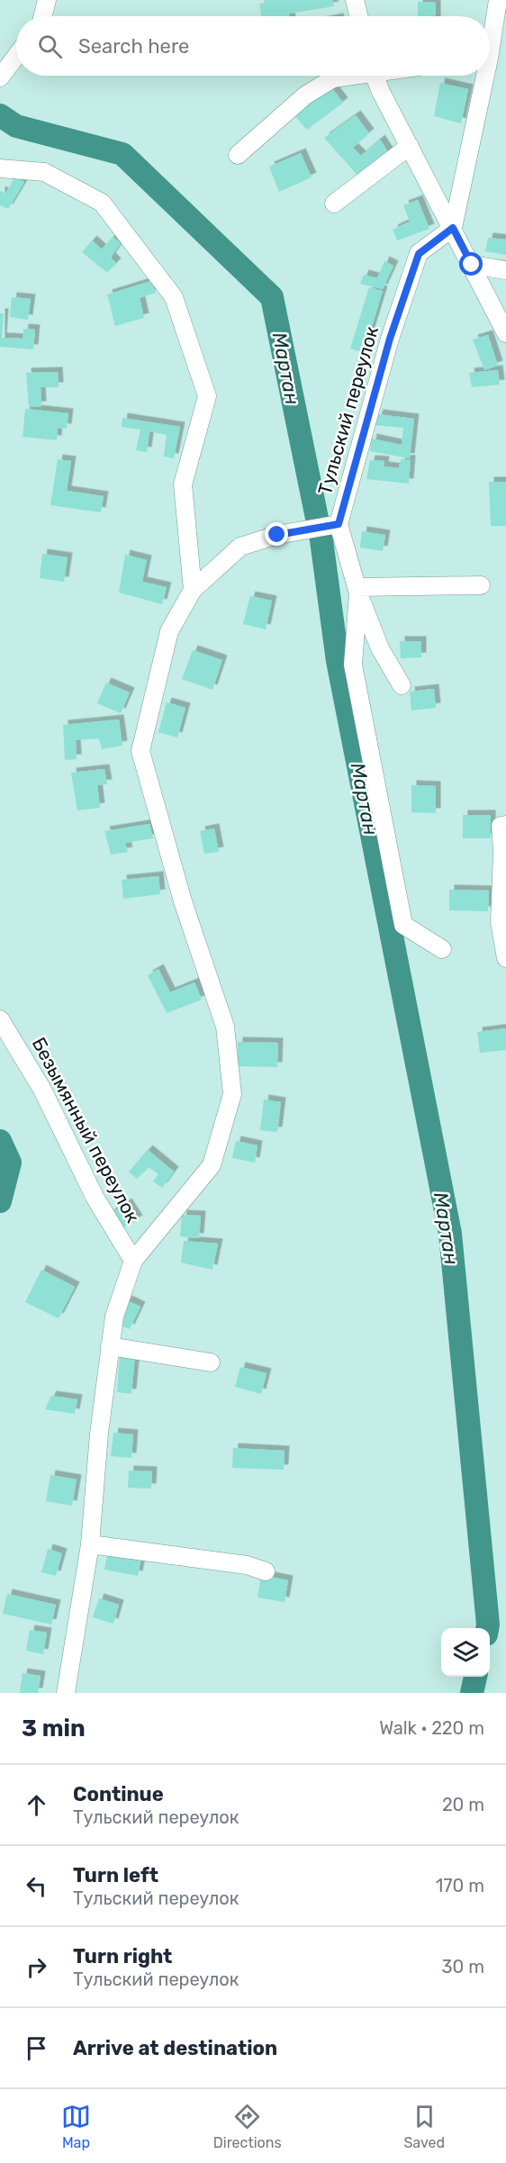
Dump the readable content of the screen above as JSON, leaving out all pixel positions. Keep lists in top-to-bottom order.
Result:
{
  "streets": {
    "street": ["Тульский переулок", "Безымянный переулок"]
  },
  "crossings": [
    ["Тульский переулок", "Безымянный переулок"]
  ],
  "water": ["Мартан"],
  "page": {
    "search": "Search here",
    "heading": ["3 min", "Walk · 220 m"],
    "list": [
      ["Continue", "Тульский переулок", "20 m"],
      ["Turn left", "Тульский переулок", "170 m"],
      ["Turn right", "Тульский переулок", "30 m"],
      "Arrive at destination"
    ],
    "nav": ["Map", "Directions", "Saved"]
  }
}
